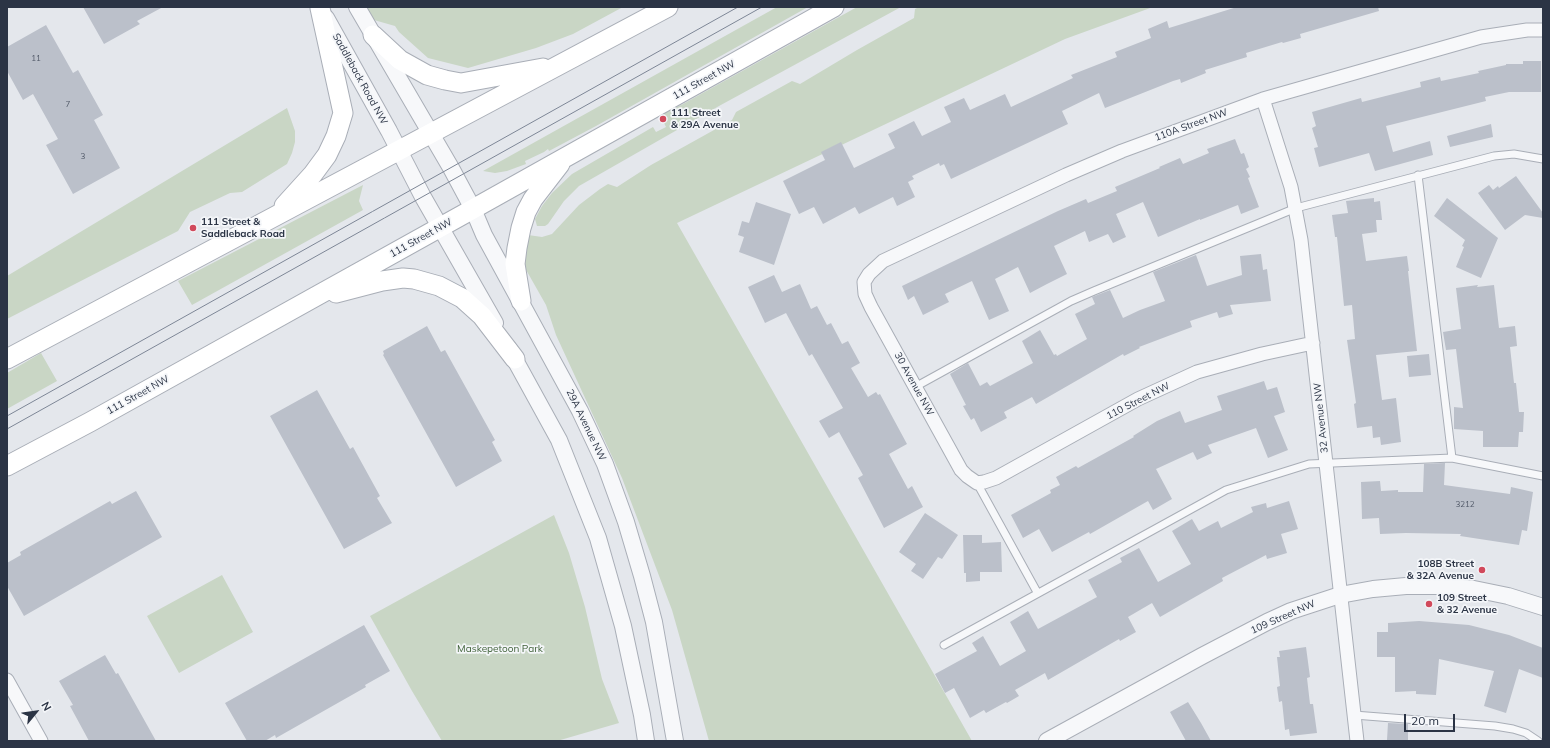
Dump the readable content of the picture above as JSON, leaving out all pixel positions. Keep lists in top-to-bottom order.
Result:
{
  "streets": {
    "main road": ["111 Street NW"],
    "street": [
      "Saddleback Road NW",
      "110A Street NW",
      "30 Avenue NW",
      "110 Street NW",
      "32 Avenue NW",
      "29A Avenue NW",
      "109 Street NW"
    ]
  },
  "crossings": [
    ["111 Street NW", "29A Avenue NW"],
    ["110A Street NW", "30 Avenue NW"],
    ["110A Street NW", "32 Avenue NW"],
    ["30 Avenue NW", "110 Street NW"],
    ["110 Street NW", "32 Avenue NW"],
    ["32 Avenue NW", "109 Street NW"]
  ],
  "parks": ["Maskepetoon Park"],
  "places": [
    "111 Street & 29A Avenue",
    "111 Street & Saddleback Road",
    "108B Street & 32A Avenue",
    "109 Street & 32 Avenue"
  ],
  "house_numbers": [
    "11",
    "7",
    "3",
    "3212"
  ],
  "scale_bar": "20 m",
  "north": "top right"
}
